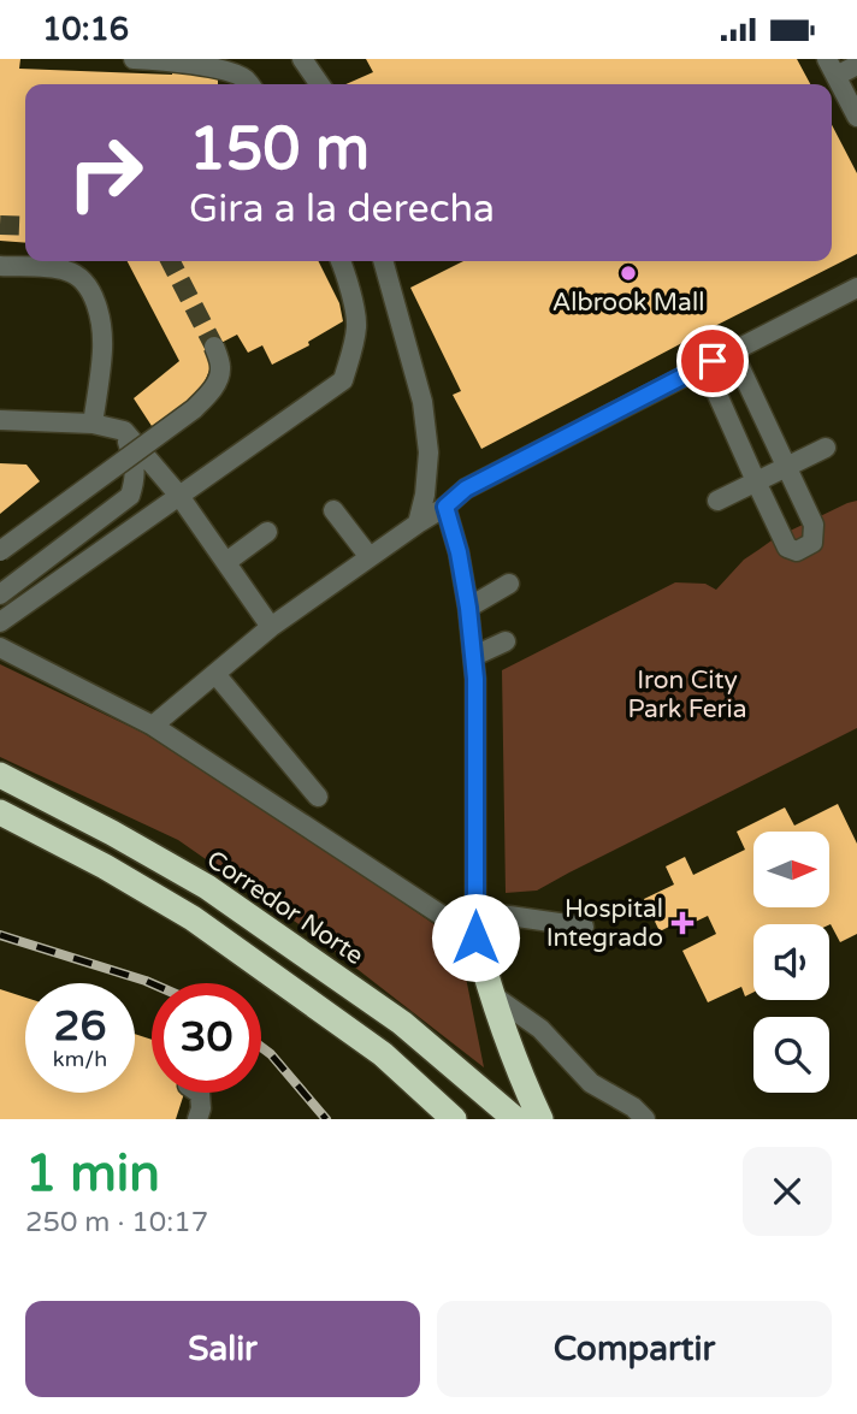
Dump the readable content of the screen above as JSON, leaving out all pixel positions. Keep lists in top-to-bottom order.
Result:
{
  "streets": {
    "highway": ["Corredor Norte"]
  },
  "parks": ["Iron City Park Feria"],
  "places": {
    "other": ["Albrook Mall"],
    "health": ["Hospital Integrado"]
  },
  "north": "right",
  "page": {
    "status": "10:16",
    "turn": ["150 m", "Gira a la derecha"],
    "speed": "26 km/h",
    "limit": "30",
    "heading": ["1 min", "250 m · 10:17"],
    "buttons": ["Salir", "Compartir"]
  }
}
